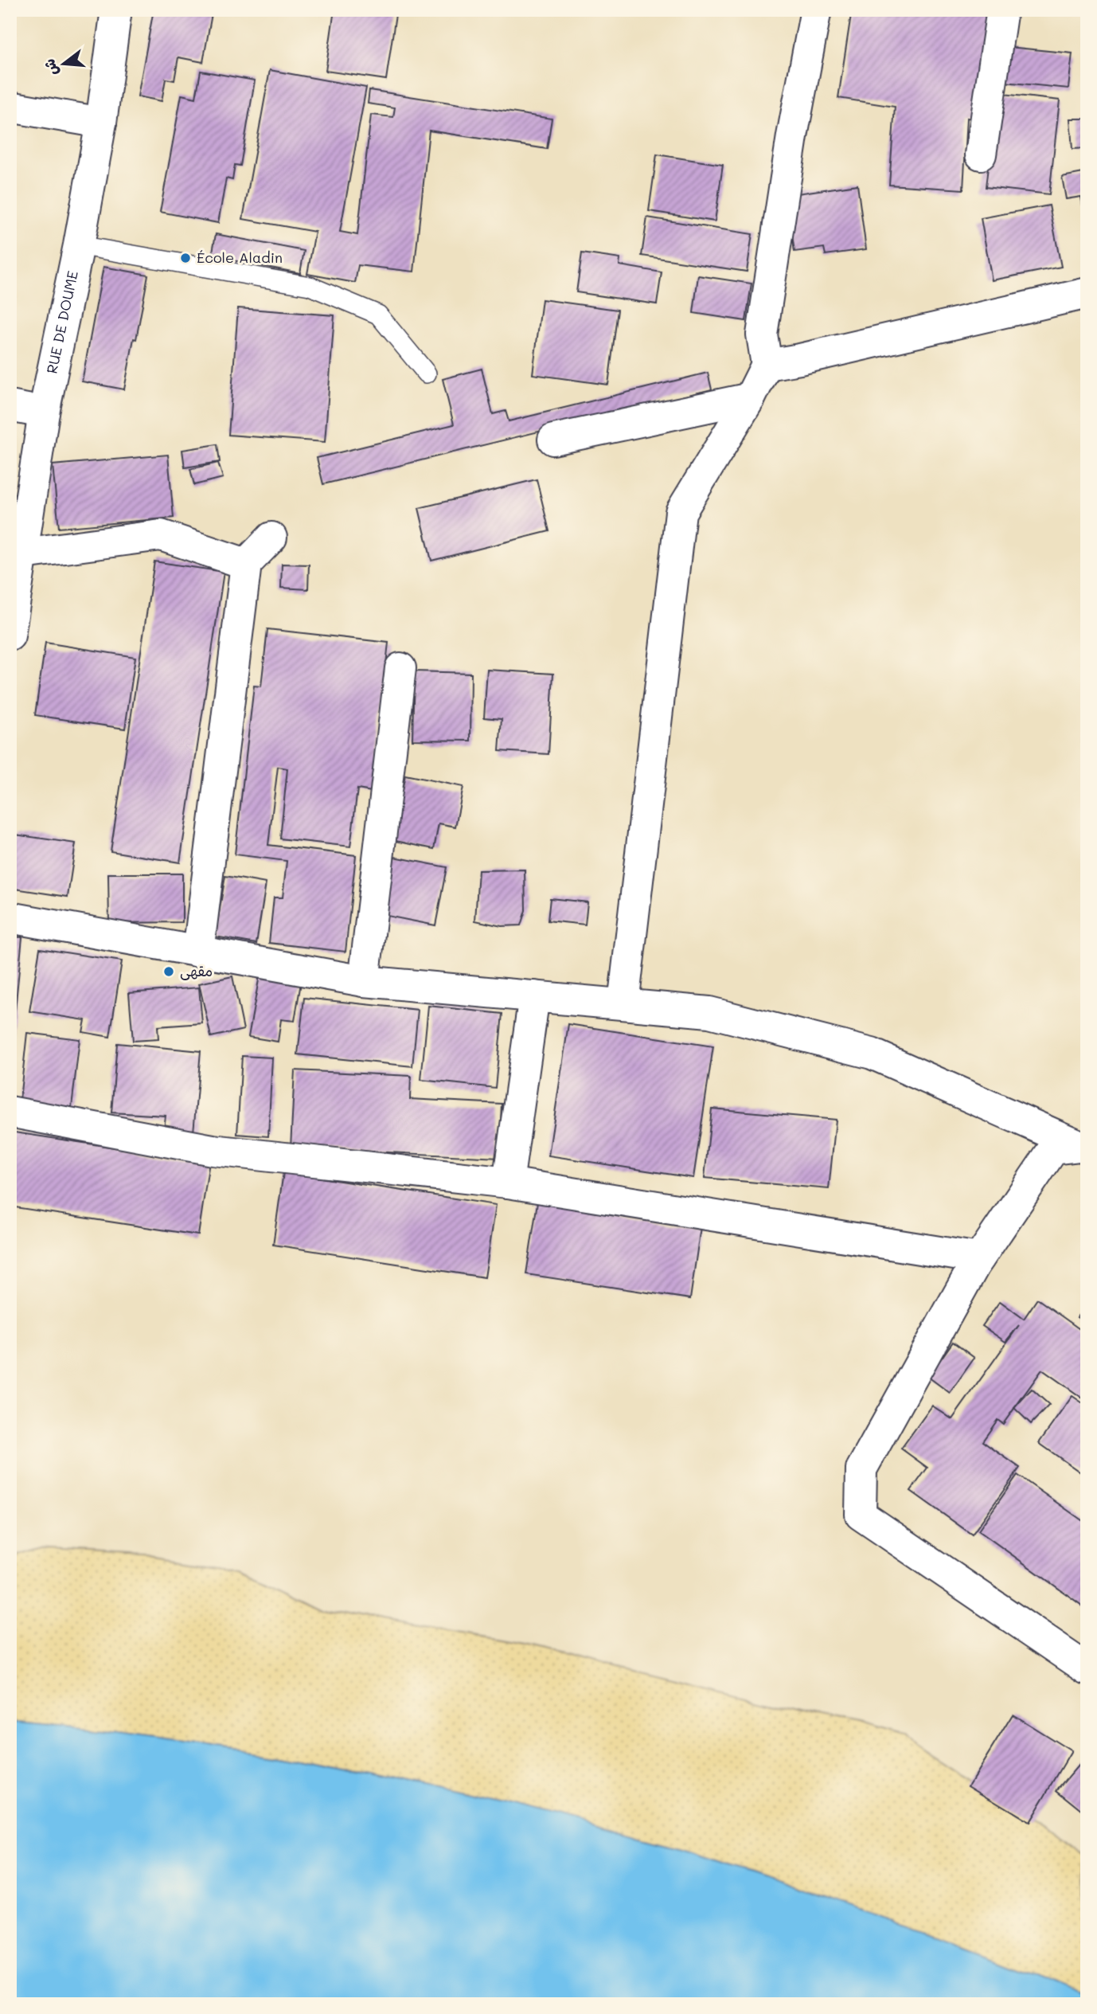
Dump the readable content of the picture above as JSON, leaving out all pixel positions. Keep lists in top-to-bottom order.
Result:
{
  "streets": {
    "street": ["RUE DE DOUME"]
  },
  "places": ["École Aladin", "مقهى"],
  "north": "left"
}
